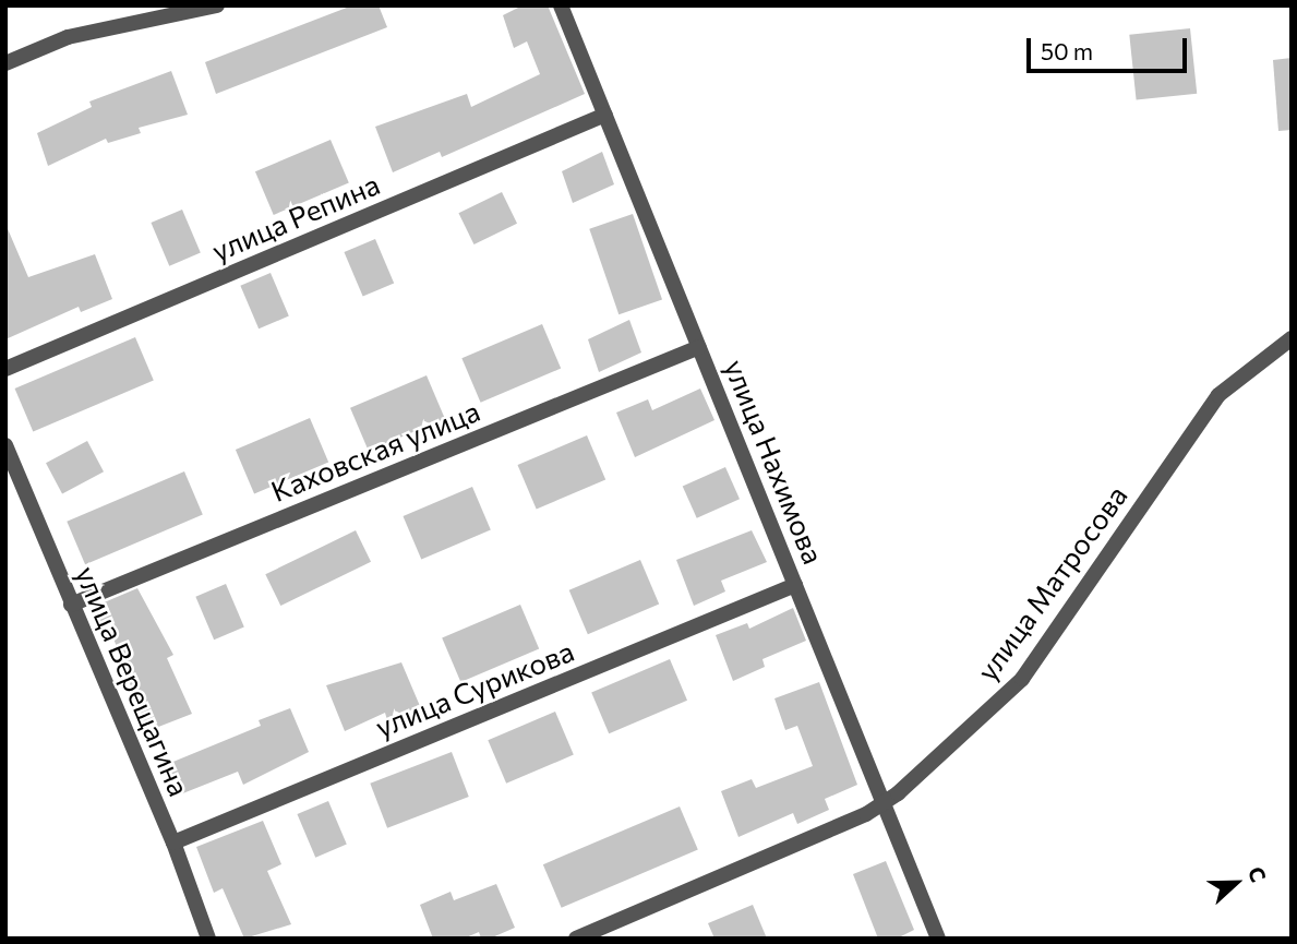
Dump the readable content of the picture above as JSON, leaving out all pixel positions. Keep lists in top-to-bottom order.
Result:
{
  "streets": {
    "street": [
      "улица Репина",
      "Каховская улица",
      "улица Нахимова",
      "улица Матросова",
      "улица Верещагина",
      "улица Сурикова"
    ]
  },
  "crossings": [
    ["улица Репина", "улица Нахимова"],
    ["Каховская улица", "улица Нахимова"],
    ["Каховская улица", "улица Верещагина"],
    ["улица Нахимова", "улица Матросова"],
    ["улица Нахимова", "улица Сурикова"],
    ["улица Верещагина", "улица Сурикова"]
  ],
  "scale_bar": "50 m",
  "north": "right"
}
